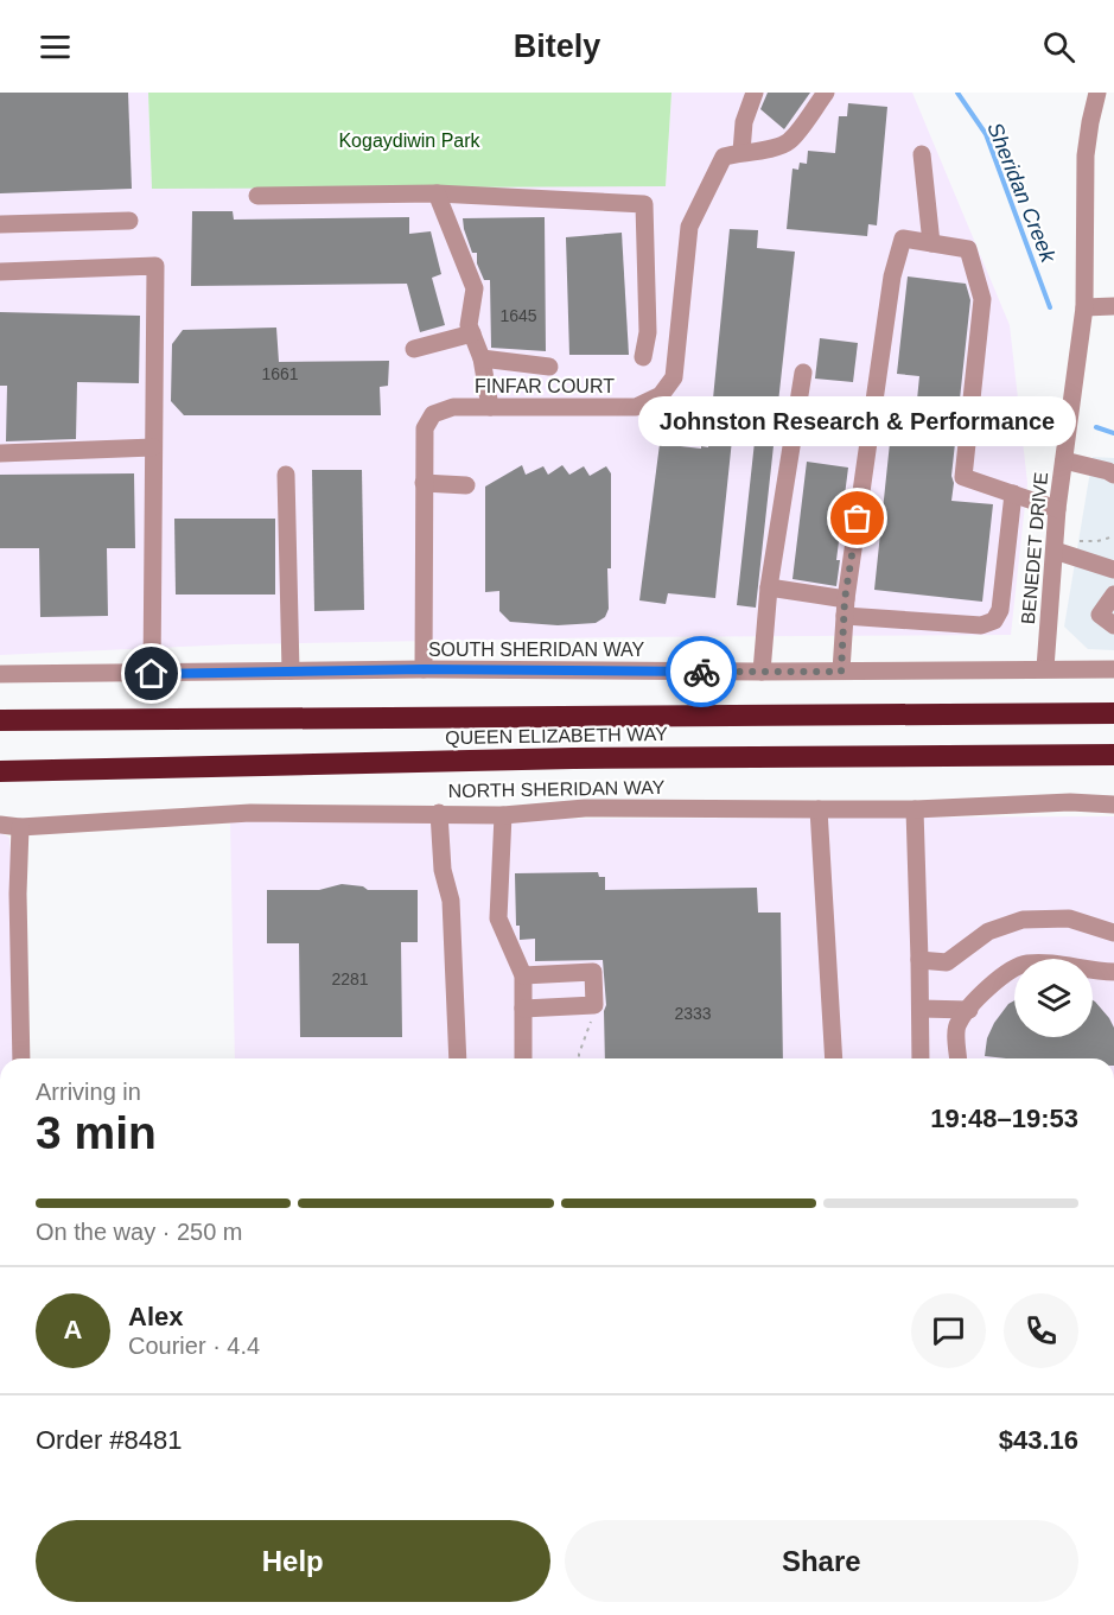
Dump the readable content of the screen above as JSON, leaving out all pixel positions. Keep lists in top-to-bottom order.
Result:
{
  "streets": {
    "highway": ["QUEEN ELIZABETH WAY"],
    "street": [
      "FINFAR COURT",
      "BENEDET DRIVE",
      "SOUTH SHERIDAN WAY",
      "NORTH SHERIDAN WAY"
    ]
  },
  "crossings": [
    ["FINFAR COURT", "SOUTH SHERIDAN WAY"],
    ["BENEDET DRIVE", "SOUTH SHERIDAN WAY"]
  ],
  "water": ["Sheridan Creek"],
  "parks": ["Kogaydiwin Park"],
  "places": ["Johnston Research & Performance"],
  "house_numbers": [
    "1645",
    "1661",
    "2281",
    "2333"
  ],
  "page": {
    "header": "Bitely",
    "bubble": "Johnston Research & Performance",
    "heading": ["3 min", "Arriving in", "19:48–19:53"],
    "panel": [
      "Alex",
      "Courier · 4.4",
      "Order #8481",
      "$43.16"
    ],
    "bar": "On the way · 250 m",
    "round": "A",
    "buttons": ["Help", "Share"]
  }
}
